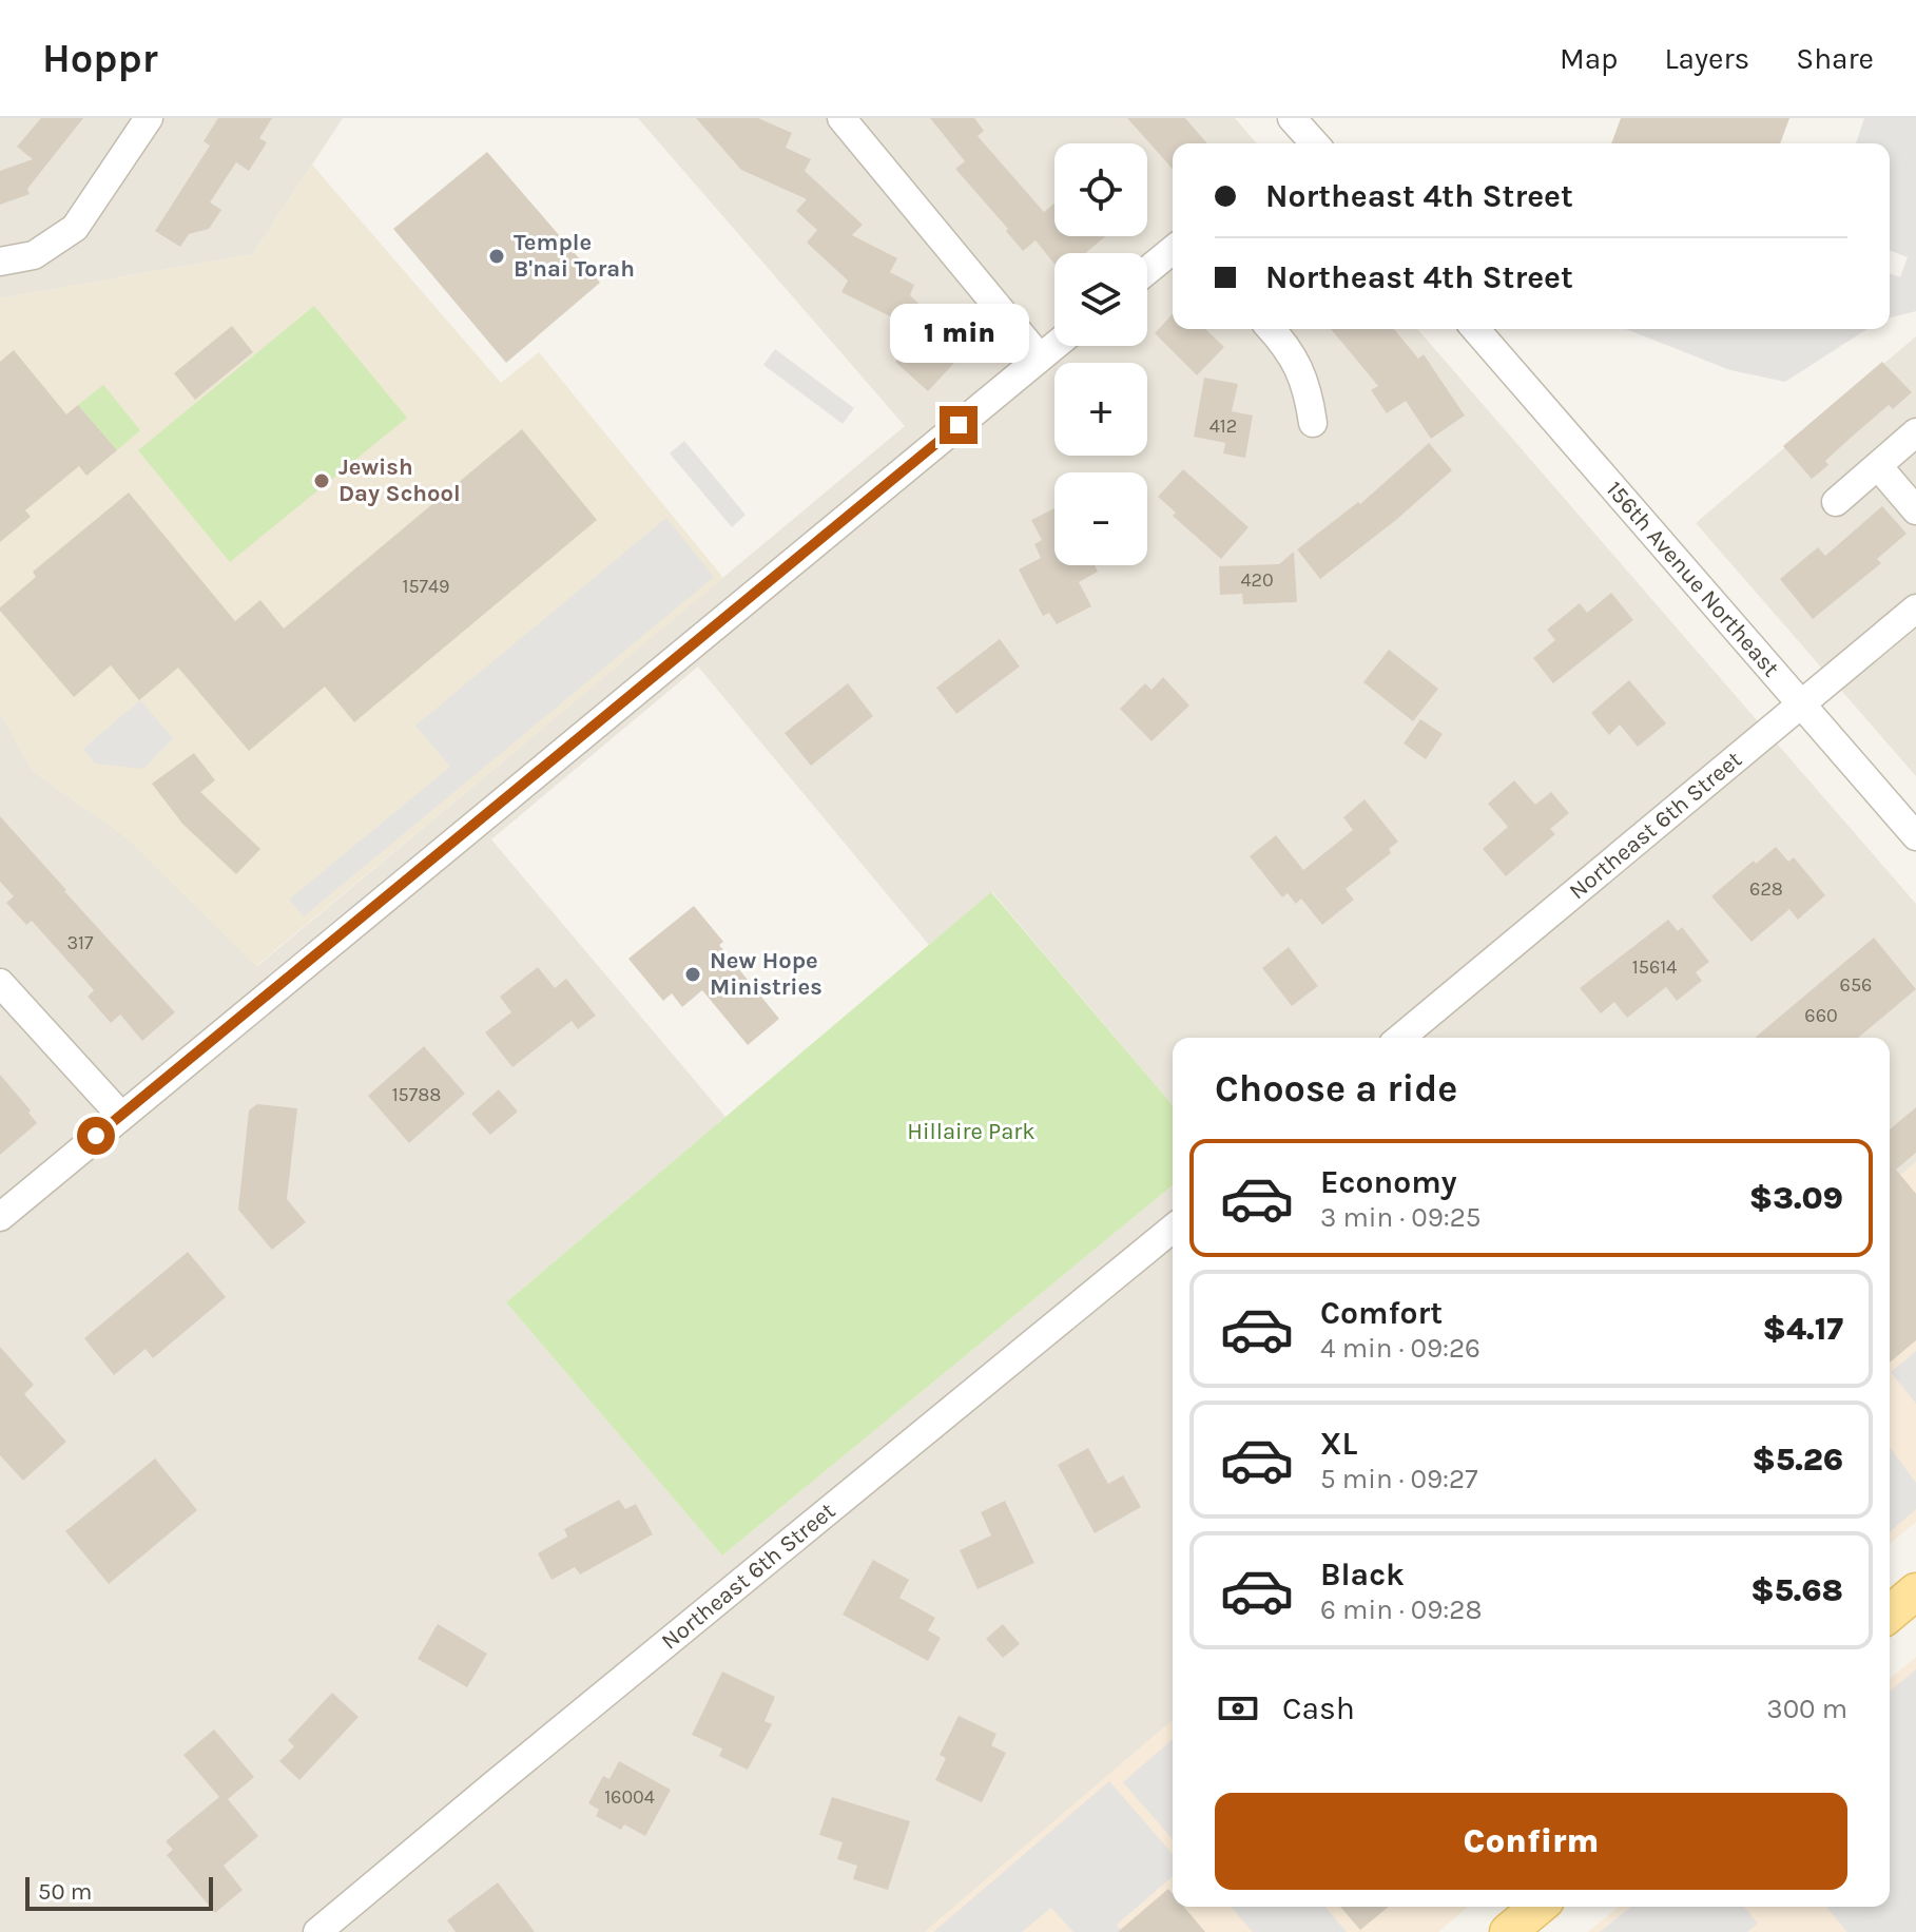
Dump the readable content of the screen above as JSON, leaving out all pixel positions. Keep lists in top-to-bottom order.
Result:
{
  "streets": {
    "street": ["156th Avenue Northeast", "Northeast 6th Street"]
  },
  "crossings": [
    ["156th Avenue Northeast", "Northeast 6th Street"]
  ],
  "parks": ["Hillaire Park"],
  "places": ["Temple B'nai Torah", "Jewish Day School", "New Hope Ministries"],
  "house_numbers": [
    "412",
    "420",
    "15749",
    "628",
    "317",
    "15614",
    "656",
    "660",
    "15788",
    "16004"
  ],
  "scale_bar": "50 m",
  "page": {
    "header": "Hoppr",
    "nav": ["Map", "Layers", "Share"],
    "map_buttons": ["+", "−"],
    "banner": ["Northeast 4th Street", "Northeast 4th Street"],
    "bubble": "1 min",
    "heading": "Choose a ride",
    "list": [
      {
        "name": "Economy",
        "note": "3 min · 09:25",
        "value": "$3.09"
      },
      {
        "name": "Comfort",
        "note": "4 min · 09:26",
        "value": "$4.17"
      },
      {
        "name": "XL",
        "note": "5 min · 09:27",
        "value": "$5.26"
      },
      {
        "name": "Black",
        "note": "6 min · 09:28",
        "value": "$5.68"
      }
    ],
    "pay": ["Cash", "300 m"],
    "buttons": "Confirm",
    "scale": "50 m"
  }
}
